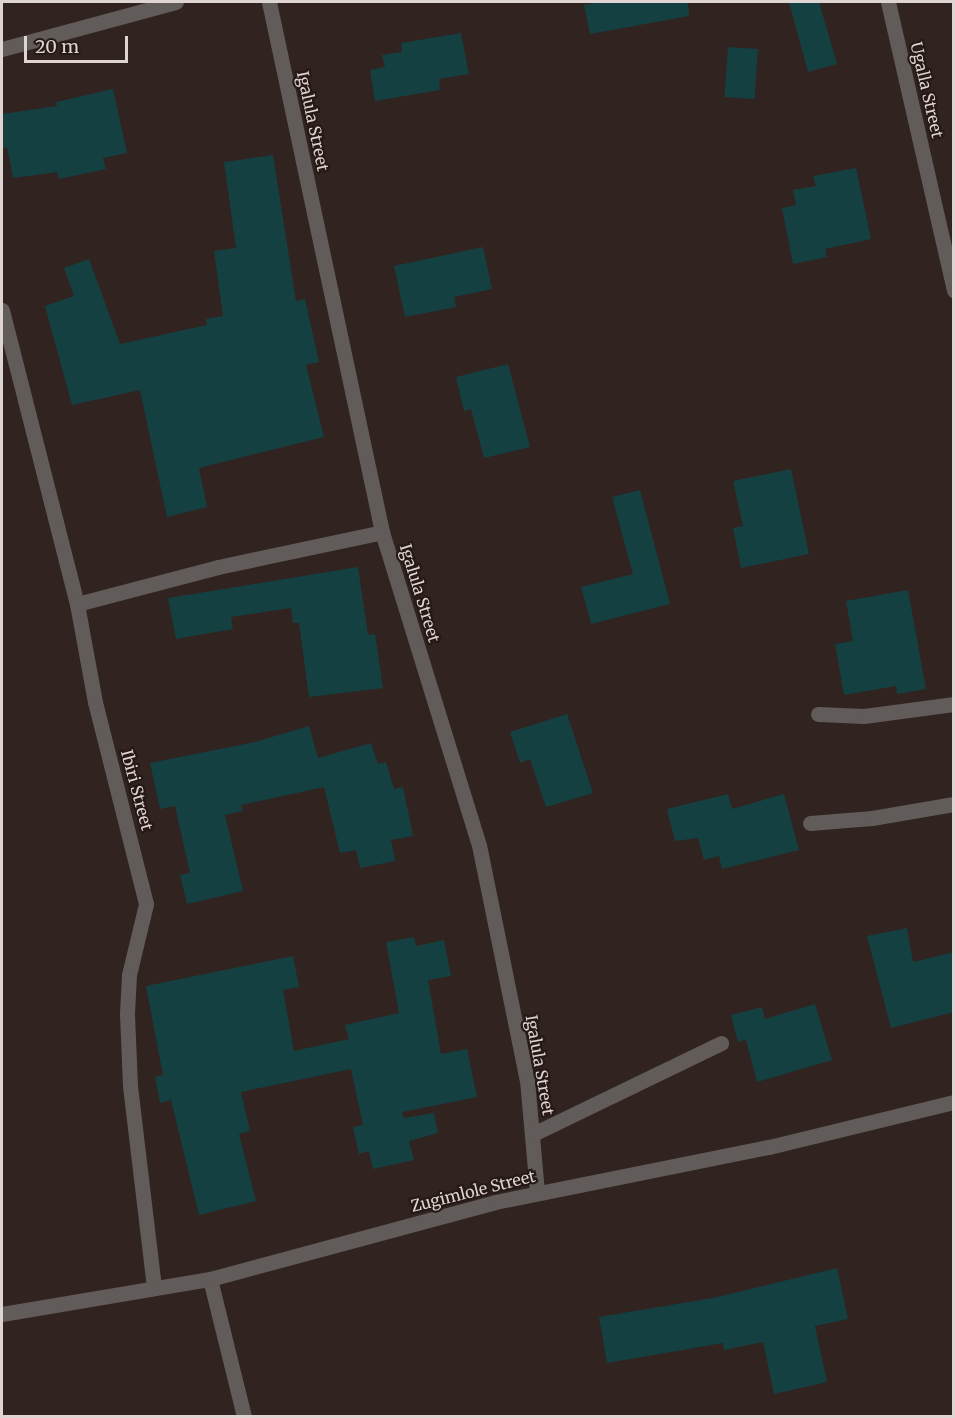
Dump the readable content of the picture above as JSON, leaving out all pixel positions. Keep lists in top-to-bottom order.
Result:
{
  "streets": {
    "street": [
      "Ugalla Street",
      "Igalula Street",
      "Ibiri Street",
      "Zugimlole Street"
    ]
  },
  "crossings": [
    ["Igalula Street", "Zugimlole Street"],
    ["Ibiri Street", "Zugimlole Street"]
  ],
  "scale_bar": "20 m"
}
